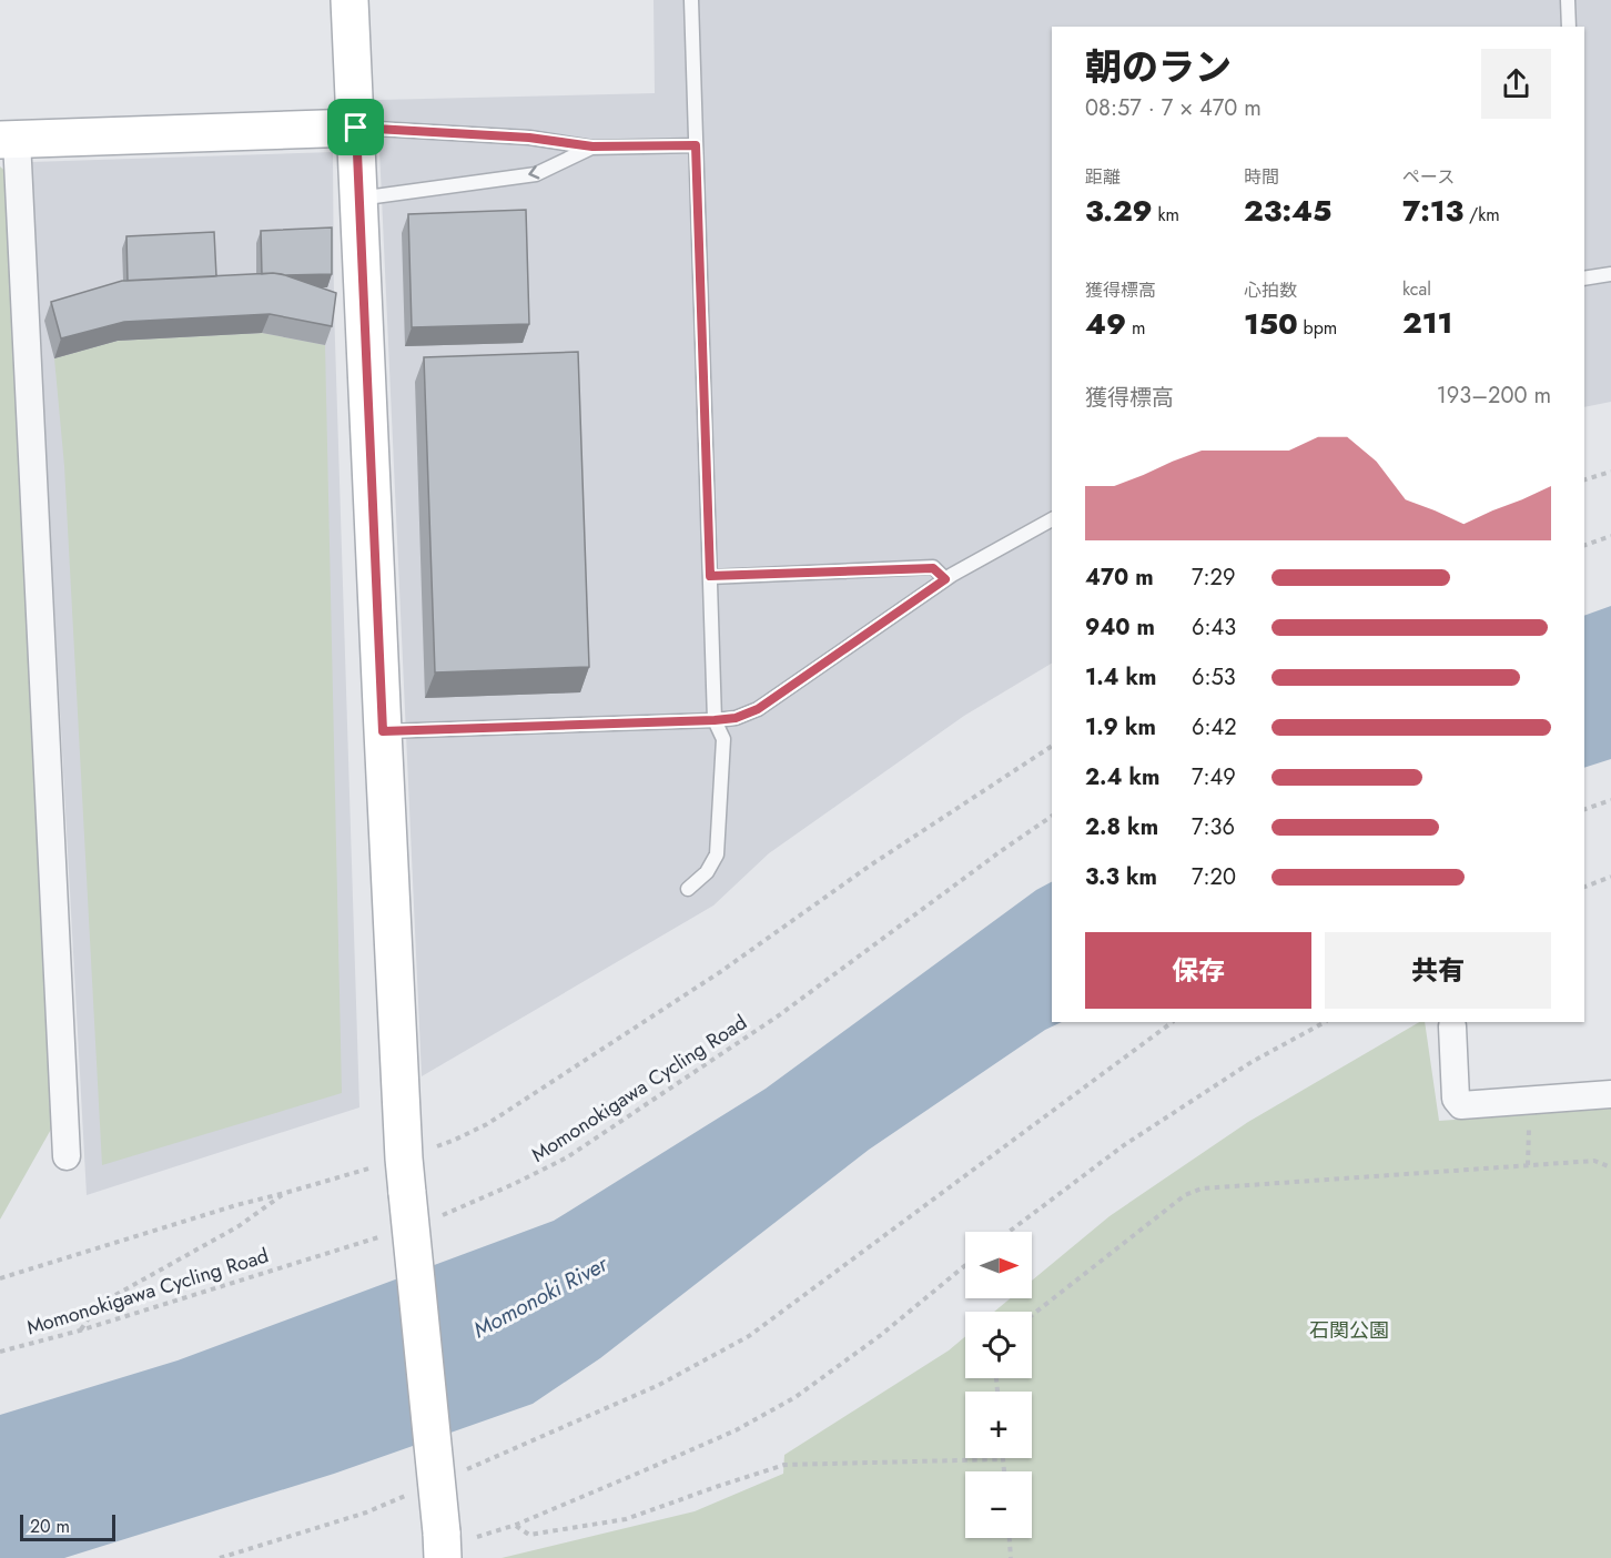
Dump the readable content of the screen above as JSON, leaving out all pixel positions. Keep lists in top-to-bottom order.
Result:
{
  "streets": {
    "path": ["Momonokigawa Cycling Road"]
  },
  "water": ["Momonoki River"],
  "parks": ["石関公園"],
  "scale_bar": "20 m",
  "north": "right",
  "page": {
    "heading": ["朝のラン", "08:57 · 7 × 470 m"],
    "stats": [
      ["距離", "3.29 km"],
      ["時間", "23:45"],
      ["ペース", "7:13 /km"],
      ["獲得標高", "49 m"],
      ["心拍数", "150 bpm"],
      ["kcal", "211"]
    ],
    "chart": ["獲得標高", "193–200 m"],
    "list": [
      {
        "name": "470 m",
        "note": "7:29"
      },
      {
        "name": "940 m",
        "note": "6:43"
      },
      {
        "name": "1.4 km",
        "note": "6:53"
      },
      {
        "name": "1.9 km",
        "note": "6:42"
      },
      {
        "name": "2.4 km",
        "note": "7:49"
      },
      {
        "name": "2.8 km",
        "note": "7:36"
      },
      {
        "name": "3.3 km",
        "note": "7:20"
      }
    ],
    "buttons": ["保存", "共有"],
    "map_buttons": ["+", "−"],
    "scale": "20 m"
  }
}
